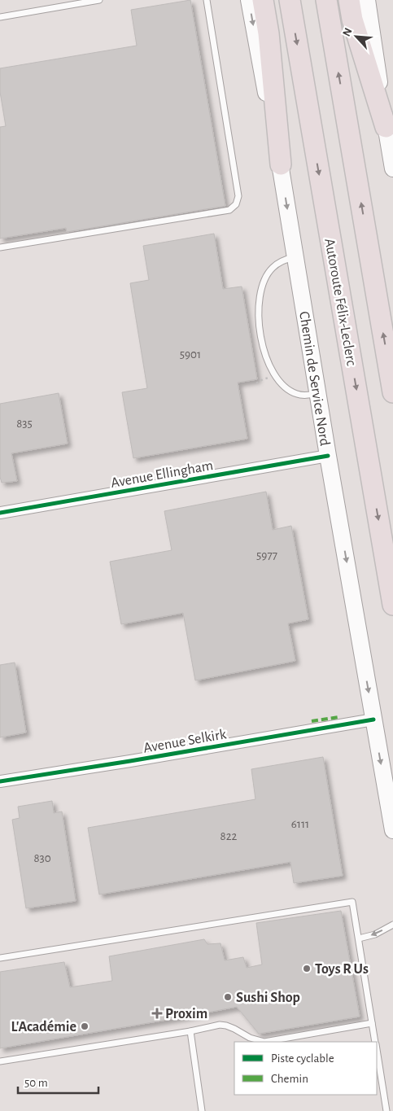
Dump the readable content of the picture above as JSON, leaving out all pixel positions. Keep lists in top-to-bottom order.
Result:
{
  "streets": {
    "highway": ["Autoroute Félix-Leclerc"],
    "main road": ["Chemin de Service Nord"],
    "street": ["Avenue Ellingham", "Avenue Selkirk"]
  },
  "crossings": [
    ["Chemin de Service Nord", "Avenue Ellingham"],
    ["Chemin de Service Nord", "Avenue Selkirk"]
  ],
  "one_way": ["Chemin de Service Nord"],
  "places": {
    "other": ["Toys R Us", "Sushi Shop", "L'Académie"],
    "health": ["Proxim"]
  },
  "house_numbers": [
    "5901",
    "835",
    "5977",
    "6111",
    "822",
    "830"
  ],
  "legend": ["Piste cyclable", "Chemin"],
  "scale_bar": "50 m",
  "north": "top left"
}
